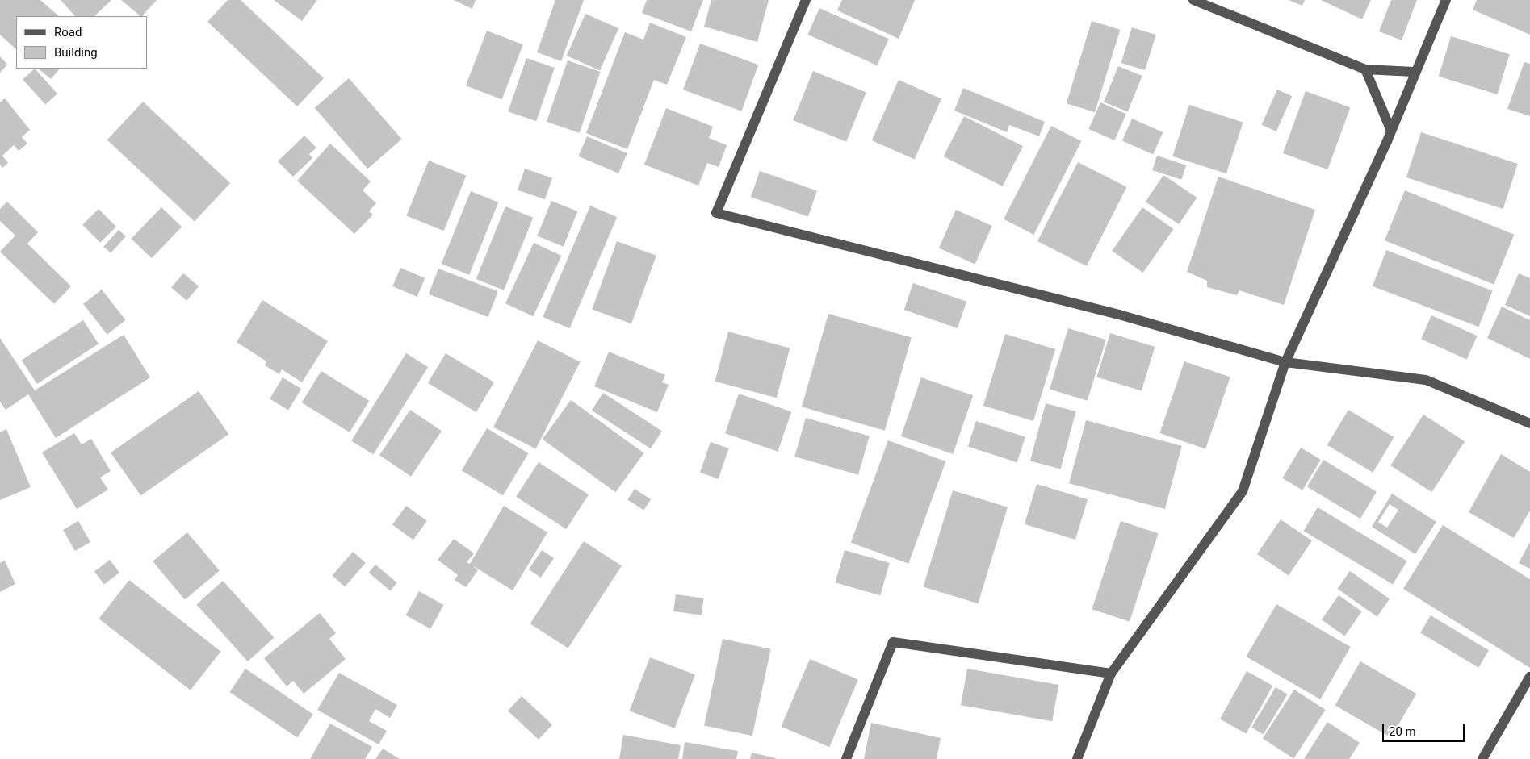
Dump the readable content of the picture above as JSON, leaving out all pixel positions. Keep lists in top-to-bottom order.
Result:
{
  "legend": ["Road", "Building"],
  "scale_bar": "20 m"
}
